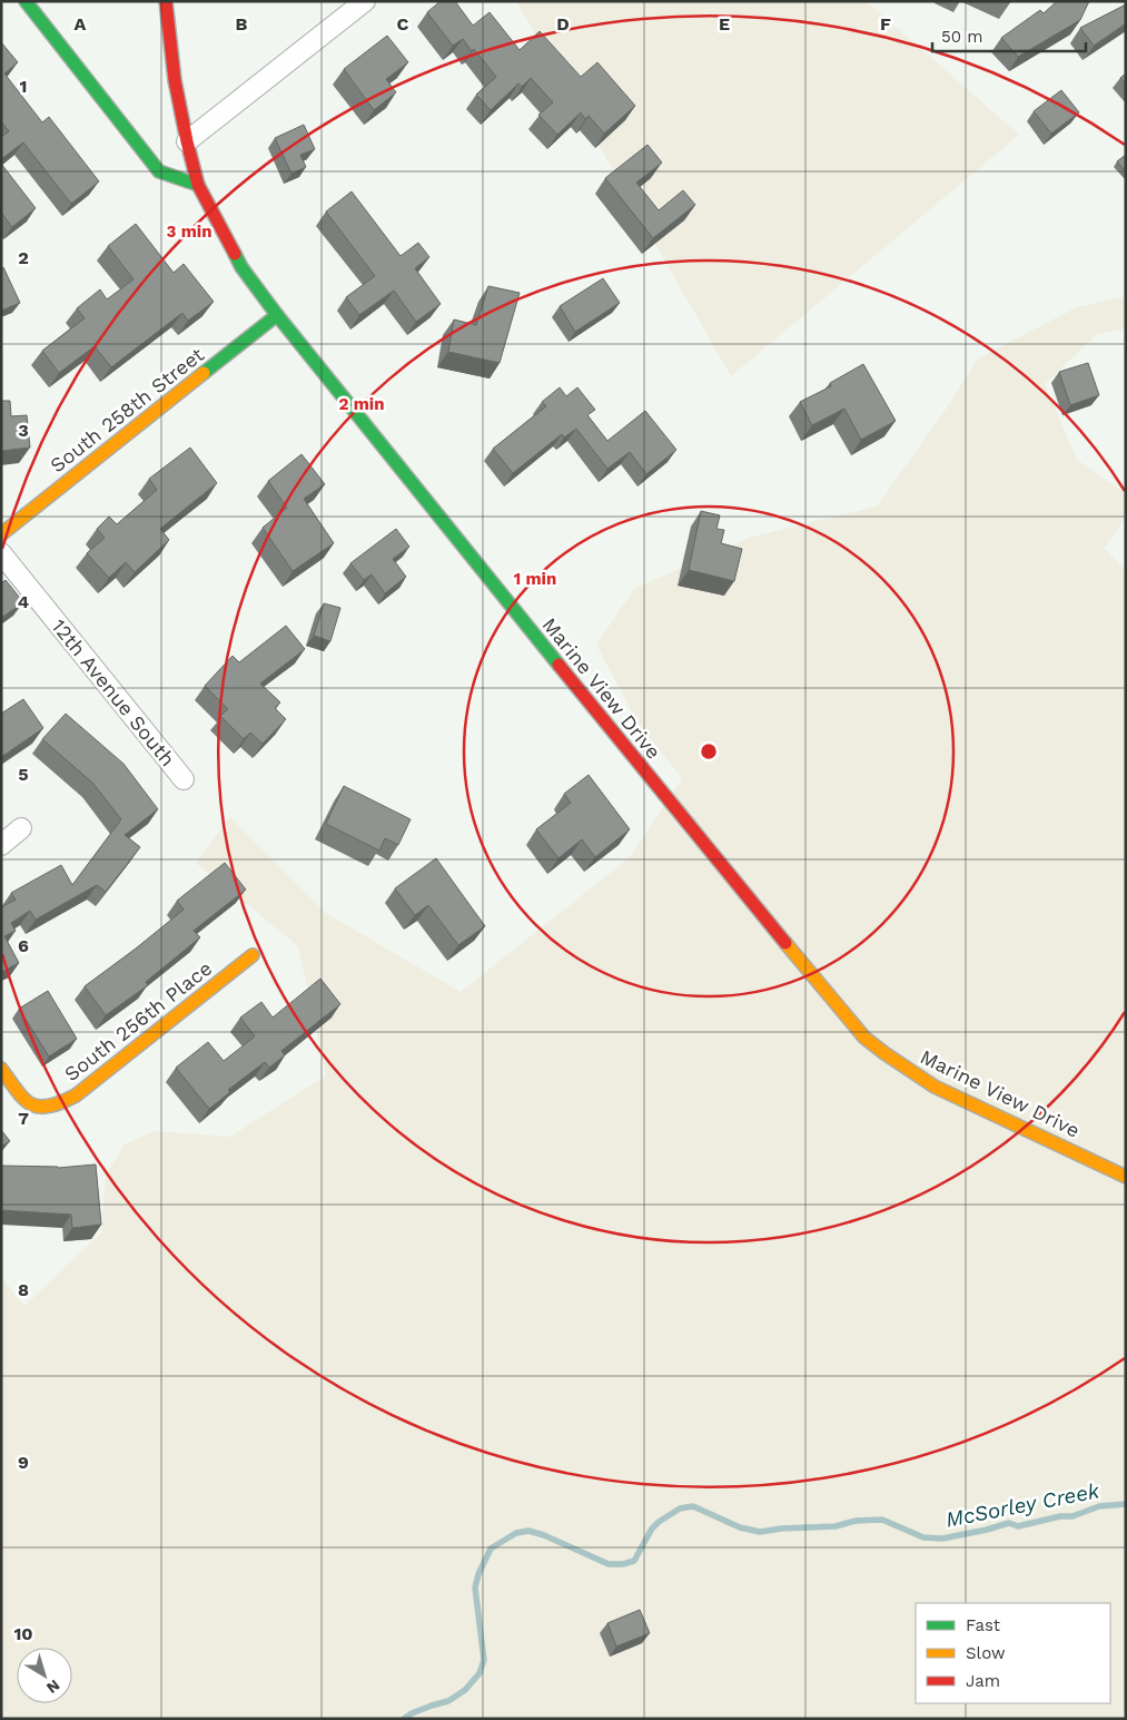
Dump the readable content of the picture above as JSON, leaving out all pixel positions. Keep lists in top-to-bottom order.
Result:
{
  "streets": {
    "main road": ["South 258th Street", "Marine View Drive", "South 256th Place"],
    "street": ["12th Avenue South"]
  },
  "crossings": [
    ["South 258th Street", "Marine View Drive"]
  ],
  "water": ["McSorley Creek"],
  "legend": ["Fast", "Slow", "Jam"],
  "scale_bar": "50 m",
  "north": "bottom right",
  "grid": {
    "columns": [
      "A",
      "B",
      "C",
      "D",
      "E",
      "F"
    ],
    "rows": [
      "1",
      "2",
      "3",
      "4",
      "5",
      "6",
      "7",
      "8",
      "9",
      "10"
    ]
  },
  "rings": ["3 min", "2 min", "1 min"]
}
